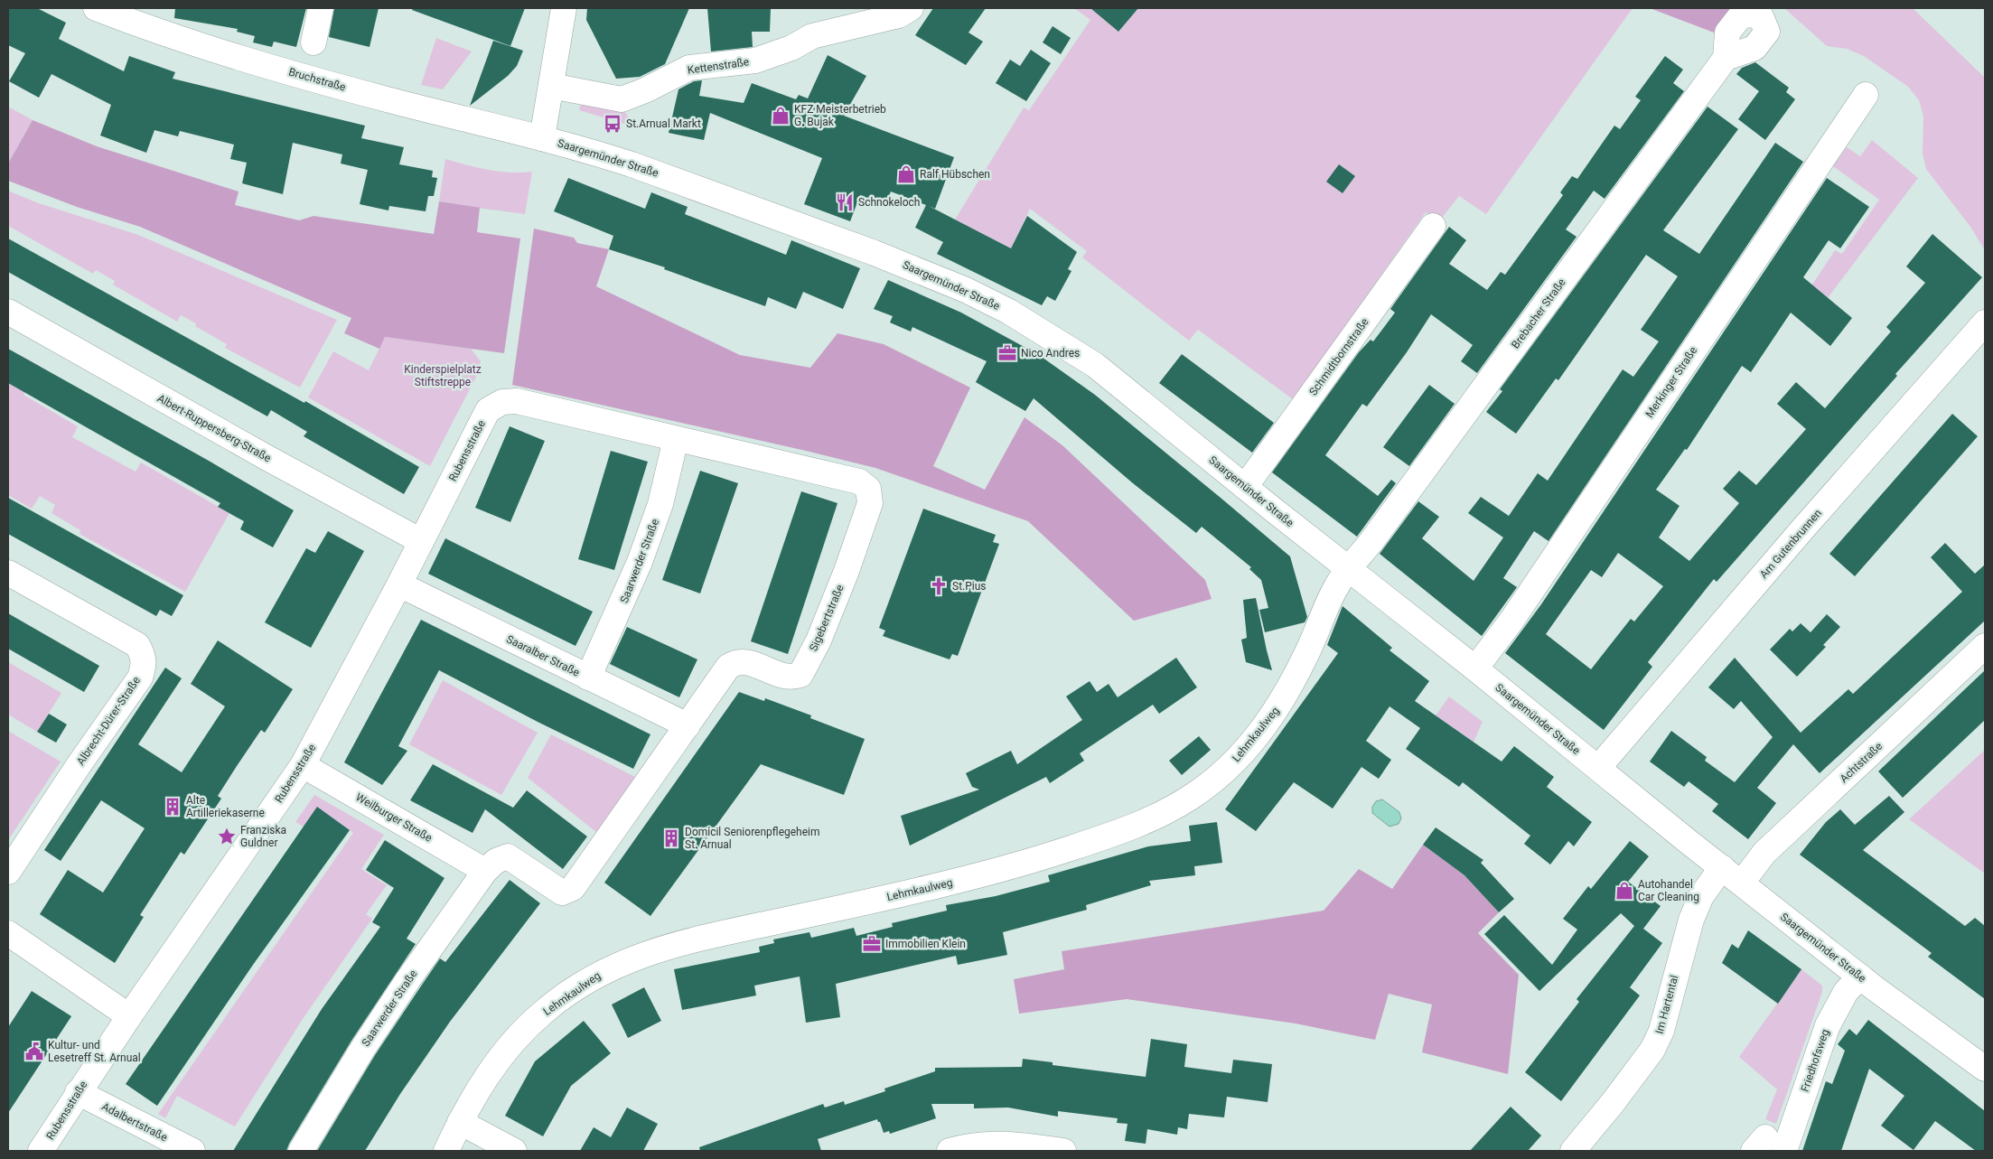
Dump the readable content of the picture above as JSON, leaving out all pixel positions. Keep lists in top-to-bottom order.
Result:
{
  "streets": {
    "street": [
      "Kettenstraße",
      "Bruchstraße",
      "Saargemünder Straße",
      "Brebacher Straße",
      "Schmidtbornstraße",
      "Merkinger Straße",
      "Albert-Ruppersberg-Straße",
      "Rubensstraße",
      "Am Gutenbrunnen",
      "Saarwerder Straße",
      "Sigebertstraße",
      "Saaralber Straße",
      "Albrecht-Dürer-Straße",
      "Lehmkaulweg",
      "Achtstraße",
      "Weilburger Straße",
      "Im Hartental",
      "Friedhofsweg",
      "Adalbertstraße"
    ]
  },
  "crossings": [
    ["Kettenstraße", "Saargemünder Straße"],
    ["Bruchstraße", "Saargemünder Straße"],
    ["Saargemünder Straße", "Brebacher Straße"],
    ["Saargemünder Straße", "Schmidtbornstraße"],
    ["Saargemünder Straße", "Merkinger Straße"],
    ["Saargemünder Straße", "Am Gutenbrunnen"],
    ["Saargemünder Straße", "Lehmkaulweg"],
    ["Saargemünder Straße", "Achtstraße"],
    ["Saargemünder Straße", "Im Hartental"],
    ["Saargemünder Straße", "Friedhofsweg"],
    ["Brebacher Straße", "Lehmkaulweg"],
    ["Albert-Ruppersberg-Straße", "Rubensstraße"],
    ["Rubensstraße", "Sigebertstraße"],
    ["Rubensstraße", "Saaralber Straße"],
    ["Rubensstraße", "Weilburger Straße"],
    ["Rubensstraße", "Adalbertstraße"],
    ["Saarwerder Straße", "Sigebertstraße"],
    ["Saarwerder Straße", "Saaralber Straße"],
    ["Saarwerder Straße", "Weilburger Straße"],
    ["Sigebertstraße", "Saaralber Straße"],
    ["Sigebertstraße", "Weilburger Straße"]
  ],
  "parks": ["Kinderspielplatz Stiftstreppe"],
  "places": {
    "shop": ["KFZ Meisterbetrieb G. Bujak", "Ralf Hübschen", "Autohandel Car Cleaning"],
    "bus stop": ["St.Arnual Markt"],
    "restaurant": ["Schnokeloch"],
    "office": ["Nico Andres", "Immobilien Klein"],
    "church": ["St.Pius"],
    "building": ["Alte Artilleriekaserne", "Domicil Seniorenpflegeheim St. Arnual"],
    "place": ["Franziska Guldner"],
    "public building": ["Kultur- und Lesetreff St. Arnual"]
  }
}
